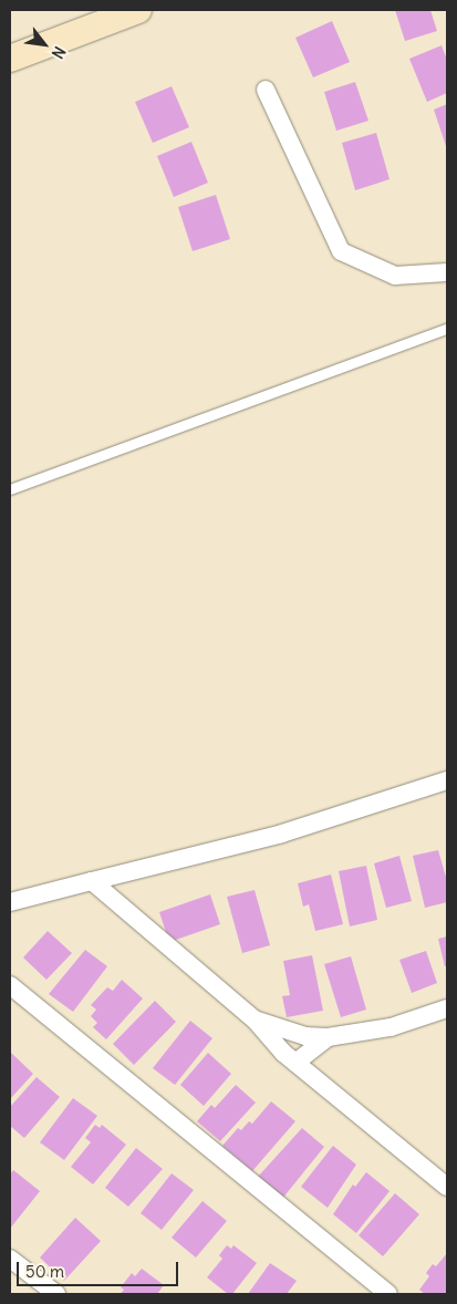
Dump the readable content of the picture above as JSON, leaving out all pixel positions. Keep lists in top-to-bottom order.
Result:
{
  "scale_bar": "50 m",
  "north": "bottom right"
}
